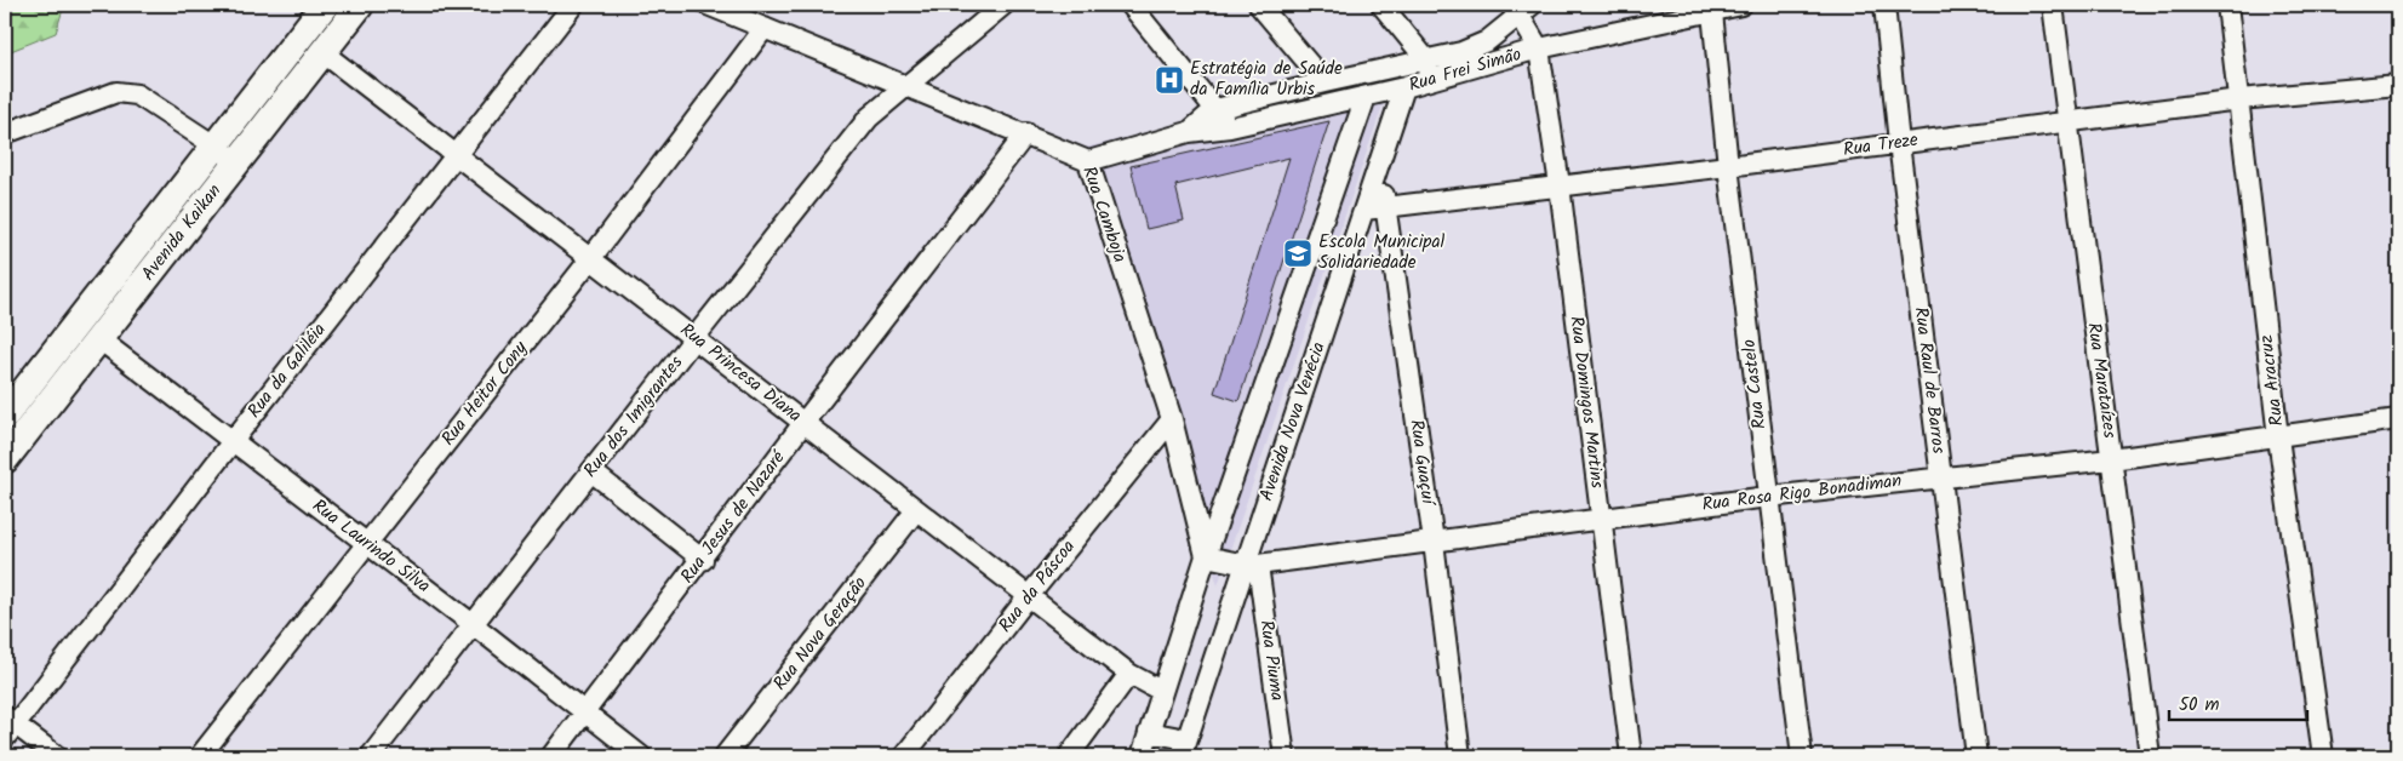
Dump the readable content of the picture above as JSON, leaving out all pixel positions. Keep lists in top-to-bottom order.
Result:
{
  "streets": {
    "street": [
      "Rua Frei Simão",
      "Rua Treze",
      "Rua Camboja",
      "Avenida Kaikan",
      "Rua da Galiléia",
      "Rua Princesa Diana",
      "Rua Raul de Barros",
      "Rua Marataízes",
      "Rua Aracruz",
      "Rua Castelo",
      "Rua Heitor Cony",
      "Rua Domingos Martins",
      "Rua dos Imigrantes",
      "Avenida Nova Venécia",
      "Rua Guaçuí",
      "Rua Rosa Rigo Bonadiman",
      "Rua Jesus de Nazaré",
      "Rua Laurindo Silva",
      "Rua da Páscoa",
      "Rua Nova Geração",
      "Rua Piuma"
    ]
  },
  "crossings": [
    ["Rua Frei Simão", "Rua Camboja"],
    ["Rua Frei Simão", "Rua Castelo"],
    ["Rua Frei Simão", "Rua Domingos Martins"],
    ["Rua Frei Simão", "Avenida Nova Venécia"],
    ["Rua Treze", "Rua Raul de Barros"],
    ["Rua Treze", "Rua Marataízes"],
    ["Rua Treze", "Rua Aracruz"],
    ["Rua Treze", "Rua Castelo"],
    ["Rua Treze", "Rua Domingos Martins"],
    ["Rua Treze", "Avenida Nova Venécia"],
    ["Rua Treze", "Rua Guaçuí"],
    ["Rua Camboja", "Rua Heitor Cony"],
    ["Rua Camboja", "Rua dos Imigrantes"],
    ["Rua Camboja", "Avenida Nova Venécia"],
    ["Rua Camboja", "Rua Rosa Rigo Bonadiman"],
    ["Rua Camboja", "Rua Jesus de Nazaré"],
    ["Rua Camboja", "Rua da Páscoa"],
    ["Avenida Kaikan", "Rua Princesa Diana"],
    ["Avenida Kaikan", "Rua Laurindo Silva"],
    ["Rua da Galiléia", "Rua Princesa Diana"],
    ["Rua da Galiléia", "Rua Laurindo Silva"],
    ["Rua Princesa Diana", "Rua Heitor Cony"],
    ["Rua Princesa Diana", "Rua dos Imigrantes"],
    ["Rua Princesa Diana", "Avenida Nova Venécia"],
    ["Rua Princesa Diana", "Rua Jesus de Nazaré"],
    ["Rua Princesa Diana", "Rua da Páscoa"],
    ["Rua Princesa Diana", "Rua Nova Geração"],
    ["Rua Raul de Barros", "Rua Rosa Rigo Bonadiman"],
    ["Rua Marataízes", "Rua Rosa Rigo Bonadiman"],
    ["Rua Aracruz", "Rua Rosa Rigo Bonadiman"],
    ["Rua Castelo", "Rua Rosa Rigo Bonadiman"],
    ["Rua Heitor Cony", "Rua Laurindo Silva"],
    ["Rua Domingos Martins", "Rua Rosa Rigo Bonadiman"],
    ["Rua dos Imigrantes", "Rua Laurindo Silva"],
    ["Avenida Nova Venécia", "Rua Guaçuí"],
    ["Avenida Nova Venécia", "Rua Rosa Rigo Bonadiman"],
    ["Avenida Nova Venécia", "Rua Piuma"],
    ["Rua Guaçuí", "Rua Rosa Rigo Bonadiman"],
    ["Rua Rosa Rigo Bonadiman", "Rua Piuma"],
    ["Rua Jesus de Nazaré", "Rua Laurindo Silva"]
  ],
  "places": {
    "hospital": ["Estratégia de Saúde da Família Urbis"],
    "school or university": ["Escola Municipal Solidariedade"]
  },
  "scale_bar": "50 m"
}
